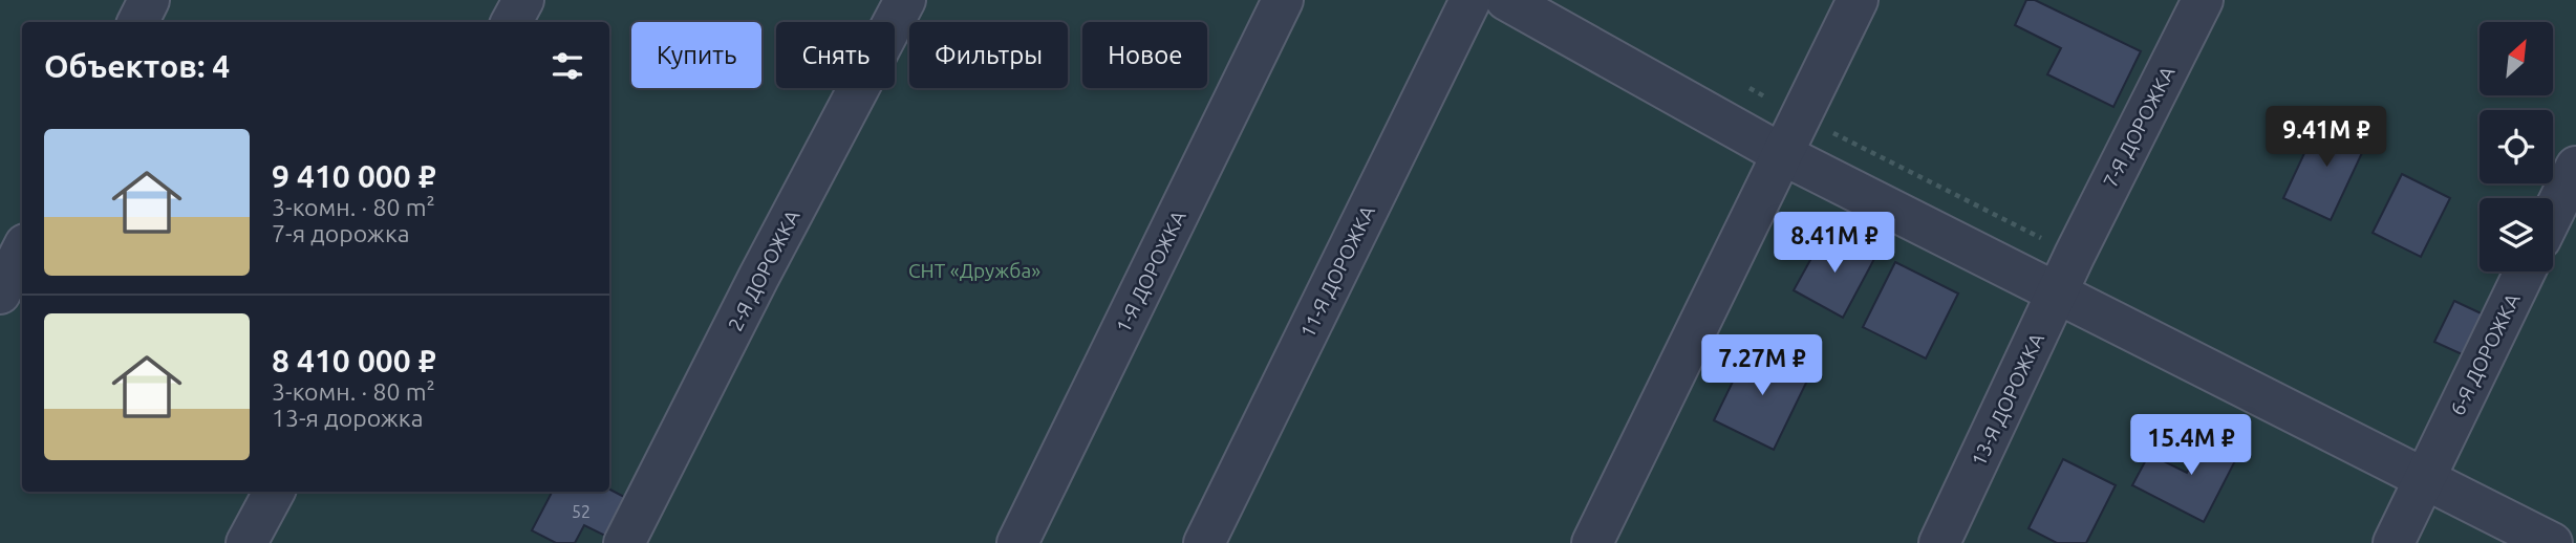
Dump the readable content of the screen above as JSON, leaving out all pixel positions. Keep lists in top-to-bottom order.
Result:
{
  "streets": {
    "street": [
      "7-Я ДОРОЖКА",
      "2-Я ДОРОЖКА",
      "1-Я ДОРОЖКА",
      "11-Я ДОРОЖКА",
      "6-Я ДОРОЖКА",
      "13-Я ДОРОЖКА"
    ]
  },
  "crossings": [
    ["7-Я ДОРОЖКА", "13-Я ДОРОЖКА"]
  ],
  "parks": ["СНТ «Дружба»"],
  "house_numbers": ["52"],
  "north": "top right",
  "page": {
    "chip": [
      "Купить",
      "Снять",
      "Фильтры",
      "Новое"
    ],
    "heading": "Объектов: 4",
    "price": [
      "9.41M ₽",
      "8.41M ₽",
      "7.27M ₽",
      "15.4M ₽"
    ],
    "list": [
      {
        "name": "9 410 000 ₽",
        "note": "3-комн. · 80 m² · 7-я дорожка"
      },
      {
        "name": "8 410 000 ₽",
        "note": "3-комн. · 80 m² · 13-я дорожка"
      }
    ]
  }
}
